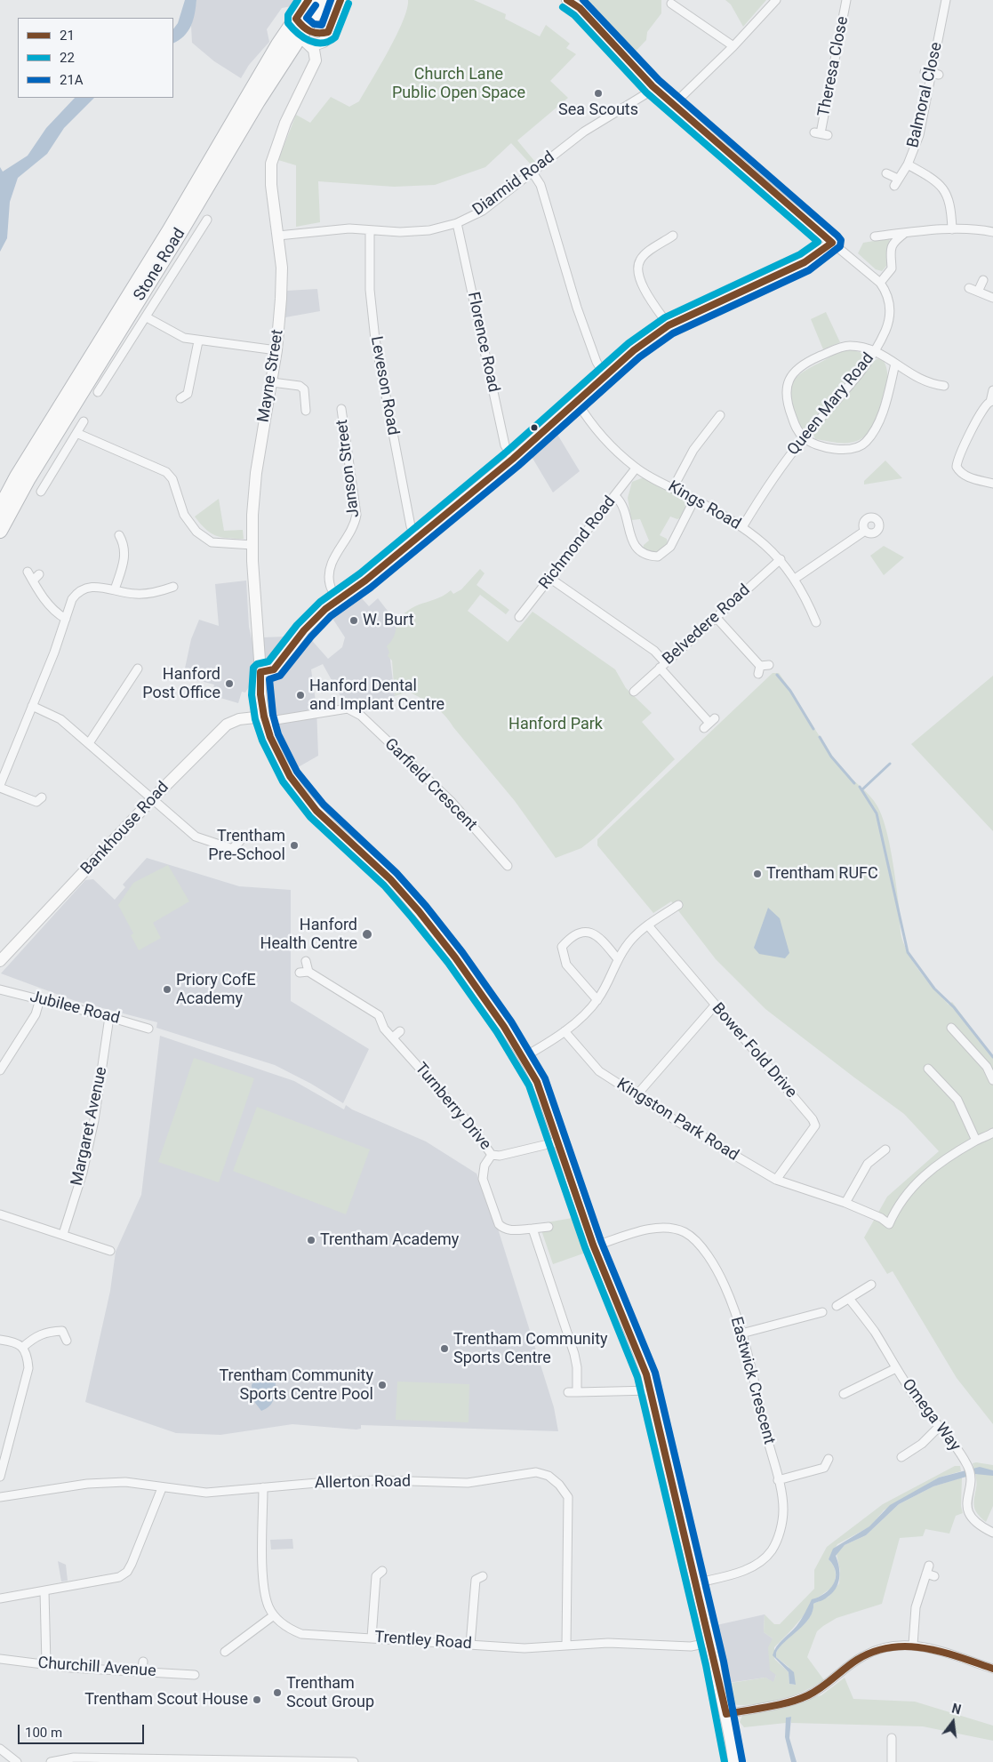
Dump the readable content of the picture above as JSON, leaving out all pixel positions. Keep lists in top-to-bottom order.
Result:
{
  "streets": {
    "highway": ["Stone Road"],
    "street": [
      "Theresa Close",
      "Balmoral Close",
      "Diarmid Road",
      "Florence Road",
      "Mayne Street",
      "Leveson Road",
      "Queen Mary Road",
      "Janson Street",
      "Kings Road",
      "Richmond Road",
      "Belvedere Road",
      "Garfield Crescent",
      "Bankhouse Road",
      "Jubilee Road",
      "Bower Fold Drive",
      "Turnberry Drive",
      "Kingston Park Road",
      "Margaret Avenue",
      "Eastwick Crescent",
      "Omega Way",
      "Allerton Road",
      "Trentley Road",
      "Churchill Avenue"
    ]
  },
  "crossings": [
    ["Diarmid Road", "Florence Road"],
    ["Diarmid Road", "Mayne Street"],
    ["Diarmid Road", "Leveson Road"],
    ["Mayne Street", "Garfield Crescent"],
    ["Mayne Street", "Bankhouse Road"],
    ["Mayne Street", "Turnberry Drive"],
    ["Mayne Street", "Eastwick Crescent"],
    ["Mayne Street", "Trentley Road"],
    ["Queen Mary Road", "Kings Road"],
    ["Kings Road", "Richmond Road"],
    ["Kings Road", "Belvedere Road"],
    ["Garfield Crescent", "Bankhouse Road"],
    ["Jubilee Road", "Margaret Avenue"],
    ["Bower Fold Drive", "Kingston Park Road"],
    ["Allerton Road", "Trentley Road"]
  ],
  "parks": ["Church Lane Public Open Space", "Hanford Park"],
  "places": [
    "Sea Scouts",
    "W. Burt",
    "Hanford Post Office",
    "Hanford Dental and Implant Centre",
    "Trentham Pre-School",
    "Trentham RUFC",
    "Hanford Health Centre",
    "Priory CofE Academy",
    "Trentham Academy",
    "Trentham Community Sports Centre",
    "Trentham Community Sports Centre Pool",
    "Trentham Scout Group",
    "Trentham Scout House"
  ],
  "lines": ["transit line 21", "transit line 22", "transit line 21A"],
  "legend": ["21", "22", "21A"],
  "scale_bar": "100 m",
  "north": "top"
}
